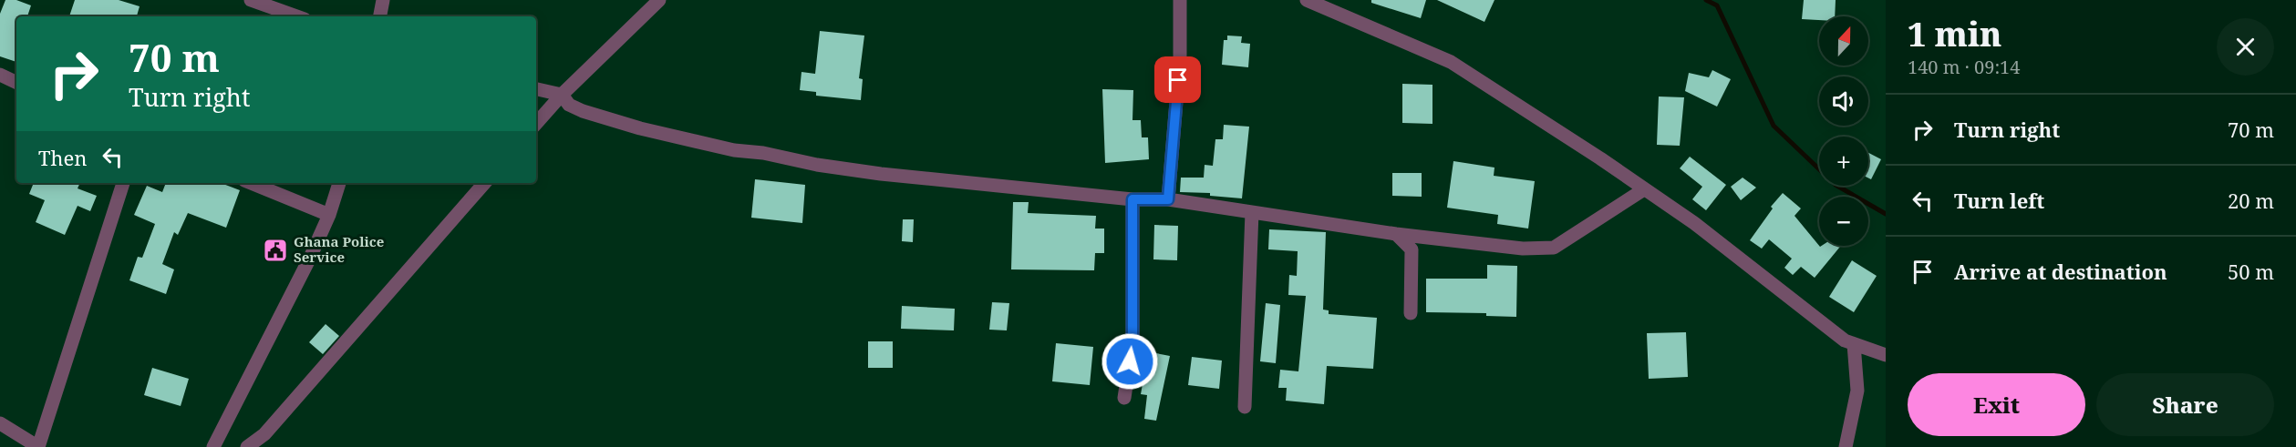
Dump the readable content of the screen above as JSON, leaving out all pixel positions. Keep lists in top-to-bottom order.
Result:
{
  "places": {
    "public building": ["Ghana Police Service"]
  },
  "north": "top",
  "page": {
    "heading": ["1 min", "140 m · 09:14"],
    "map_buttons": ["+", "−"],
    "turn": ["70 m", "Turn right"],
    "list": [
      {
        "name": "Turn right",
        "value": "70 m"
      },
      {
        "name": "Turn left",
        "value": "20 m"
      },
      {
        "name": "Arrive at destination",
        "value": "50 m"
      }
    ],
    "then": "Then",
    "buttons": ["Exit", "Share"]
  }
}
